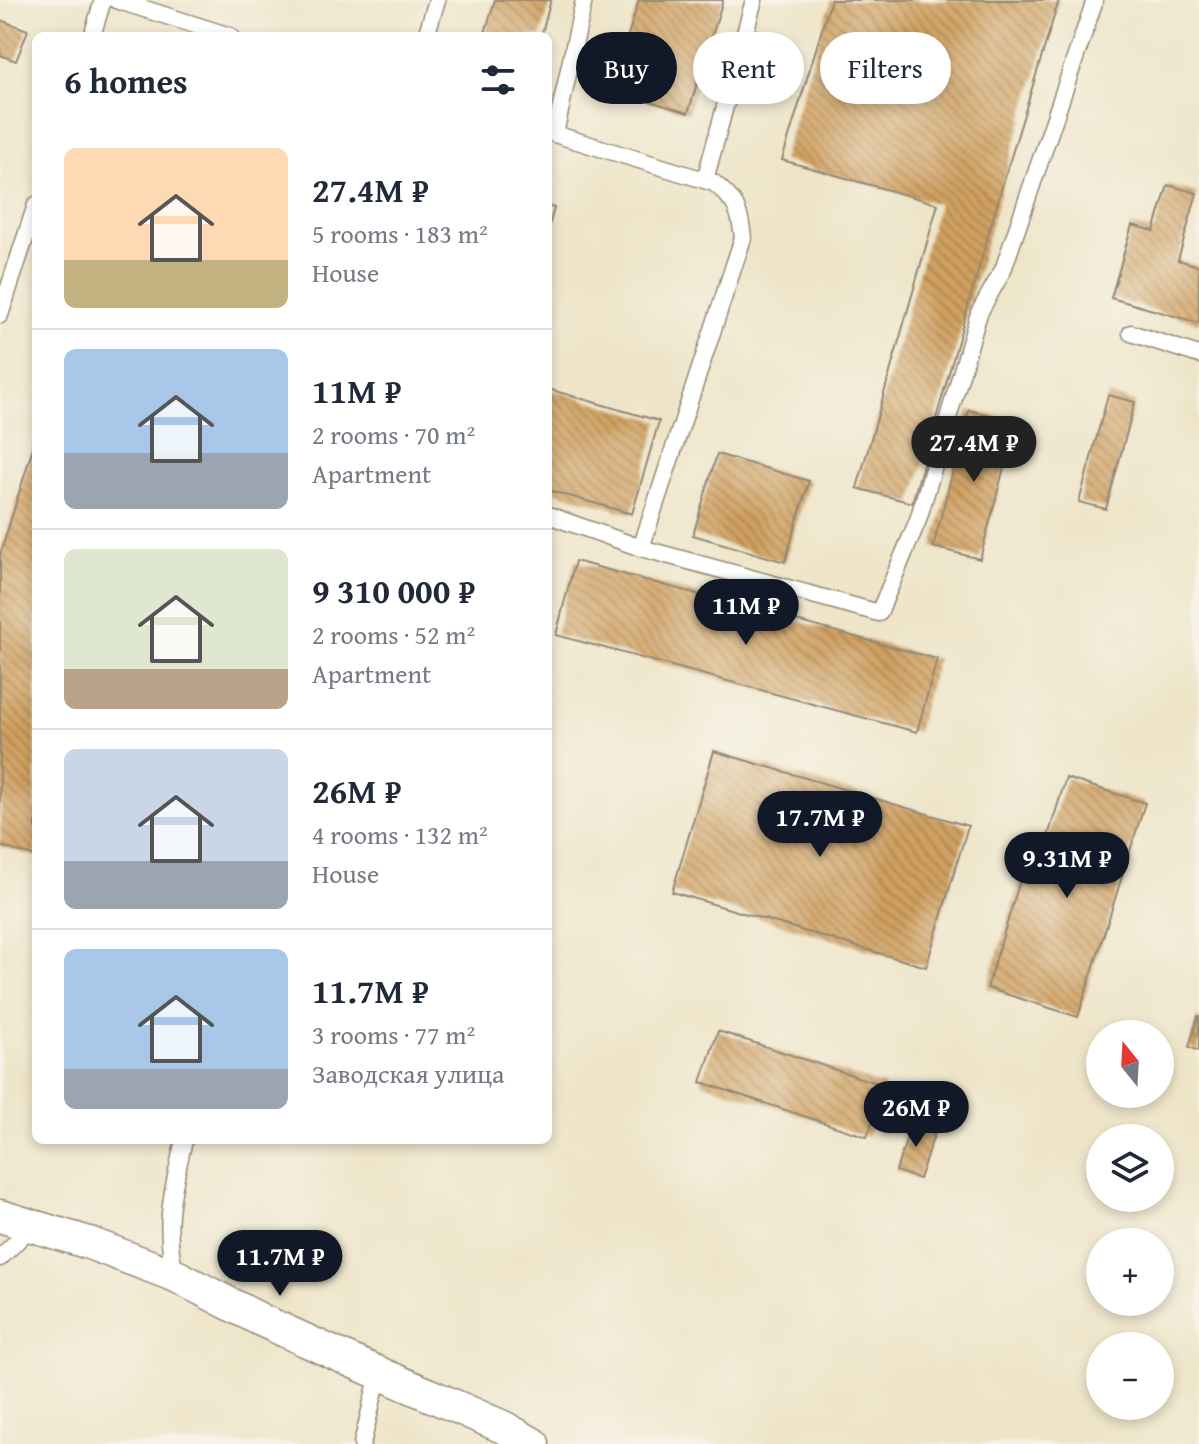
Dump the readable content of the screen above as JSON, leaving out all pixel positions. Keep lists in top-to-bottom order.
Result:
{
  "north": "top",
  "page": {
    "chip": ["Buy", "Rent", "Filters"],
    "heading": "6 homes",
    "list": [
      {
        "name": "27.4M ₽",
        "note": "5 rooms · 183 m² · House"
      },
      {
        "name": "11M ₽",
        "note": "2 rooms · 70 m² · Apartment"
      },
      {
        "name": "9 310 000 ₽",
        "note": "2 rooms · 52 m² · Apartment"
      },
      {
        "name": "26M ₽",
        "note": "4 rooms · 132 m² · House"
      },
      {
        "name": "11.7M ₽",
        "note": "3 rooms · 77 m² · Заводская улица"
      }
    ],
    "price": [
      "27.4M ₽",
      "11M ₽",
      "17.7M ₽",
      "9.31M ₽",
      "26M ₽",
      "11.7M ₽"
    ],
    "map_buttons": ["+", "−"]
  }
}
